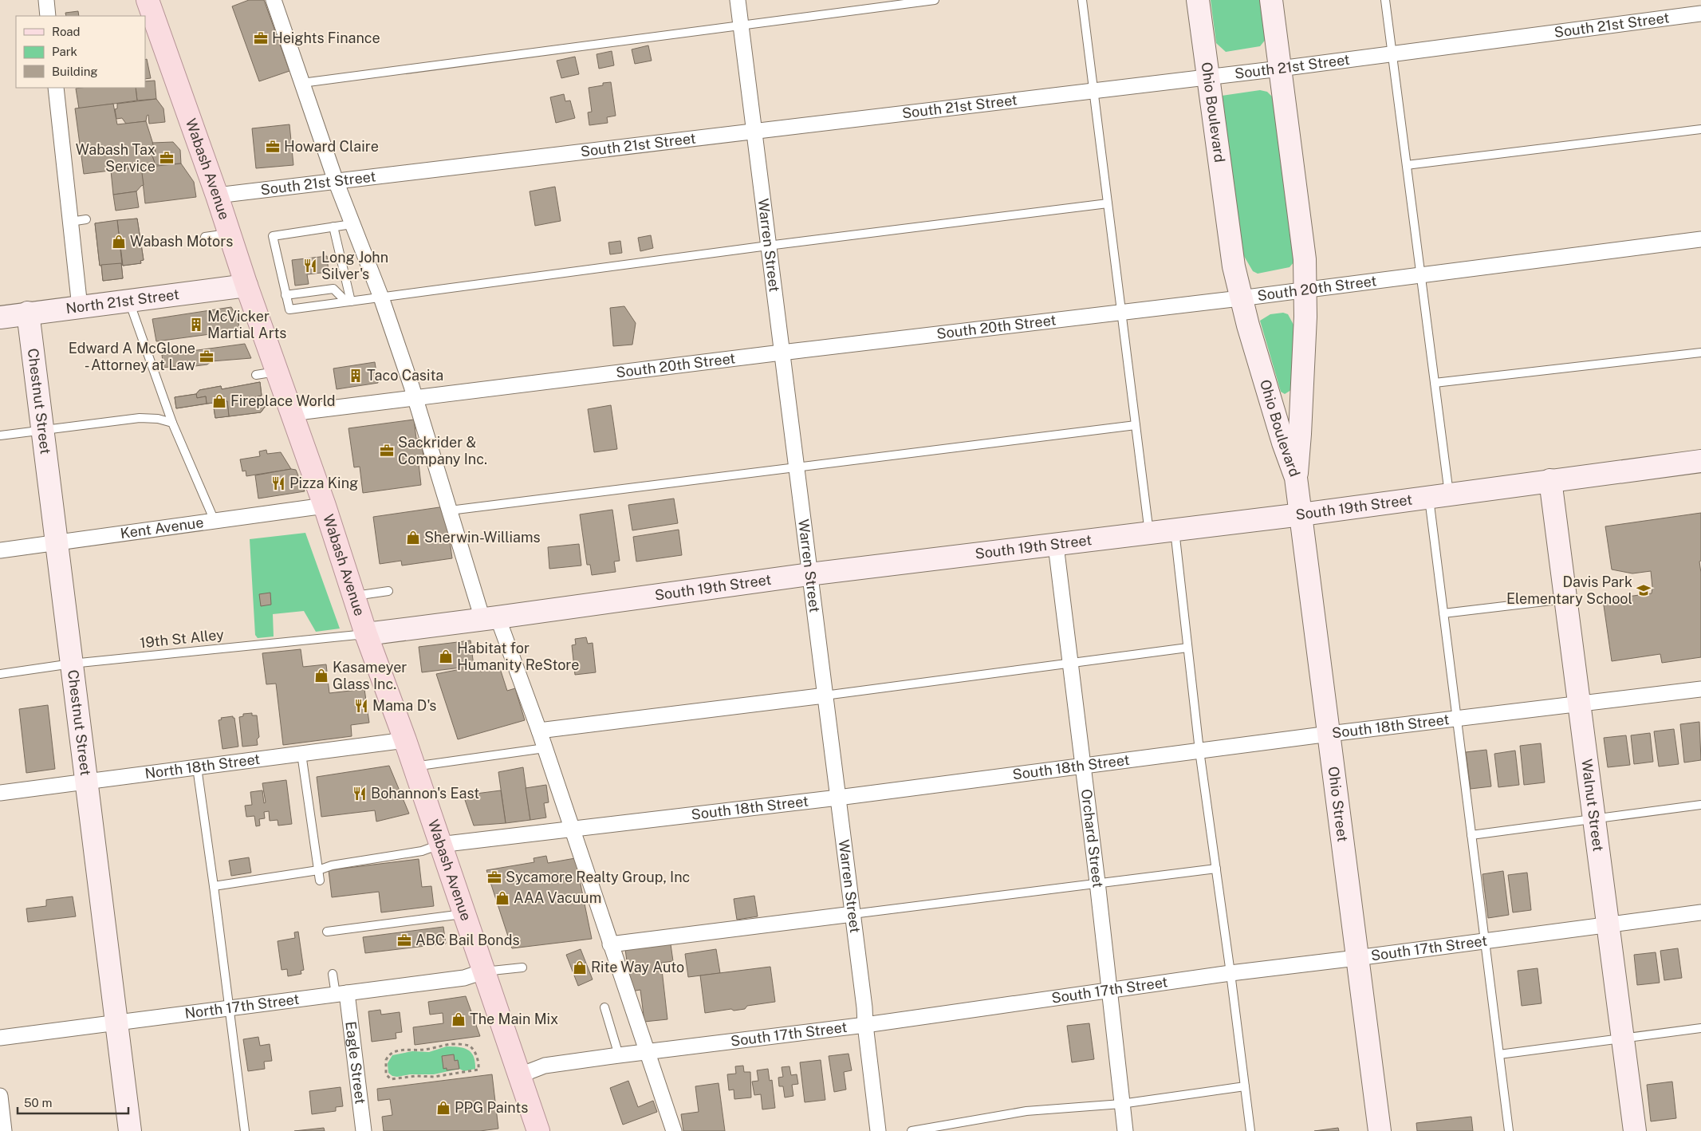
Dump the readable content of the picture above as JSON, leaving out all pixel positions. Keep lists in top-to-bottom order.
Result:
{
  "streets": {
    "main road": ["Wabash Avenue"],
    "street": [
      "South 21st Street",
      "Ohio Boulevard",
      "Warren Street",
      "South 20th Street",
      "North 21st Street",
      "Chestnut Street",
      "South 19th Street",
      "Kent Avenue",
      "South 18th Street",
      "North 18th Street",
      "Ohio Street",
      "Walnut Street",
      "Orchard Street",
      "South 17th Street",
      "North 17th Street",
      "Eagle Street"
    ],
    "lane": ["19th St Alley"]
  },
  "crossings": [
    ["South 21st Street", "Ohio Boulevard"],
    ["South 21st Street", "Wabash Avenue"],
    ["South 21st Street", "Warren Street"],
    ["Ohio Boulevard", "South 20th Street"],
    ["Ohio Boulevard", "Ohio Street"],
    ["Wabash Avenue", "South 20th Street"],
    ["Wabash Avenue", "North 21st Street"],
    ["Wabash Avenue", "South 19th Street"],
    ["Wabash Avenue", "Kent Avenue"],
    ["Wabash Avenue", "19th St Alley"],
    ["Wabash Avenue", "South 18th Street"],
    ["Wabash Avenue", "North 18th Street"],
    ["Wabash Avenue", "South 17th Street"],
    ["Wabash Avenue", "North 17th Street"],
    ["Warren Street", "South 20th Street"],
    ["Warren Street", "South 19th Street"],
    ["Warren Street", "South 18th Street"],
    ["Warren Street", "South 17th Street"],
    ["North 21st Street", "Chestnut Street"],
    ["Chestnut Street", "Kent Avenue"],
    ["Chestnut Street", "19th St Alley"],
    ["Chestnut Street", "North 18th Street"],
    ["Chestnut Street", "North 17th Street"],
    ["South 19th Street", "19th St Alley"],
    ["South 19th Street", "Ohio Street"],
    ["South 19th Street", "Walnut Street"],
    ["South 19th Street", "Orchard Street"],
    ["South 18th Street", "Ohio Street"],
    ["South 18th Street", "Walnut Street"],
    ["South 18th Street", "Orchard Street"],
    ["Ohio Street", "South 17th Street"],
    ["Walnut Street", "South 17th Street"],
    ["Orchard Street", "South 17th Street"],
    ["North 17th Street", "Eagle Street"]
  ],
  "places": {
    "office": [
      "Heights Finance",
      "Howard Claire",
      "Wabash Tax Service",
      "Edward A McGlone - Attorney at Law",
      "Sackrider & Company Inc.",
      "Sycamore Realty Group, Inc",
      "ABC Bail Bonds"
    ],
    "shop": [
      "Wabash Motors",
      "Fireplace World",
      "Sherwin-Williams",
      "Habitat for Humanity ReStore",
      "Kasameyer Glass Inc.",
      "AAA Vacuum",
      "Rite Way Auto",
      "The Main Mix",
      "PPG Paints"
    ],
    "restaurant": [
      "Long John Silver's",
      "Pizza King",
      "Mama D's",
      "Bohannon's East"
    ],
    "building": ["McVicker Martial Arts", "Taco Casita"],
    "school or university": ["Davis Park Elementary School"]
  },
  "legend": ["Road", "Park", "Building"],
  "scale_bar": "50 m"
}
